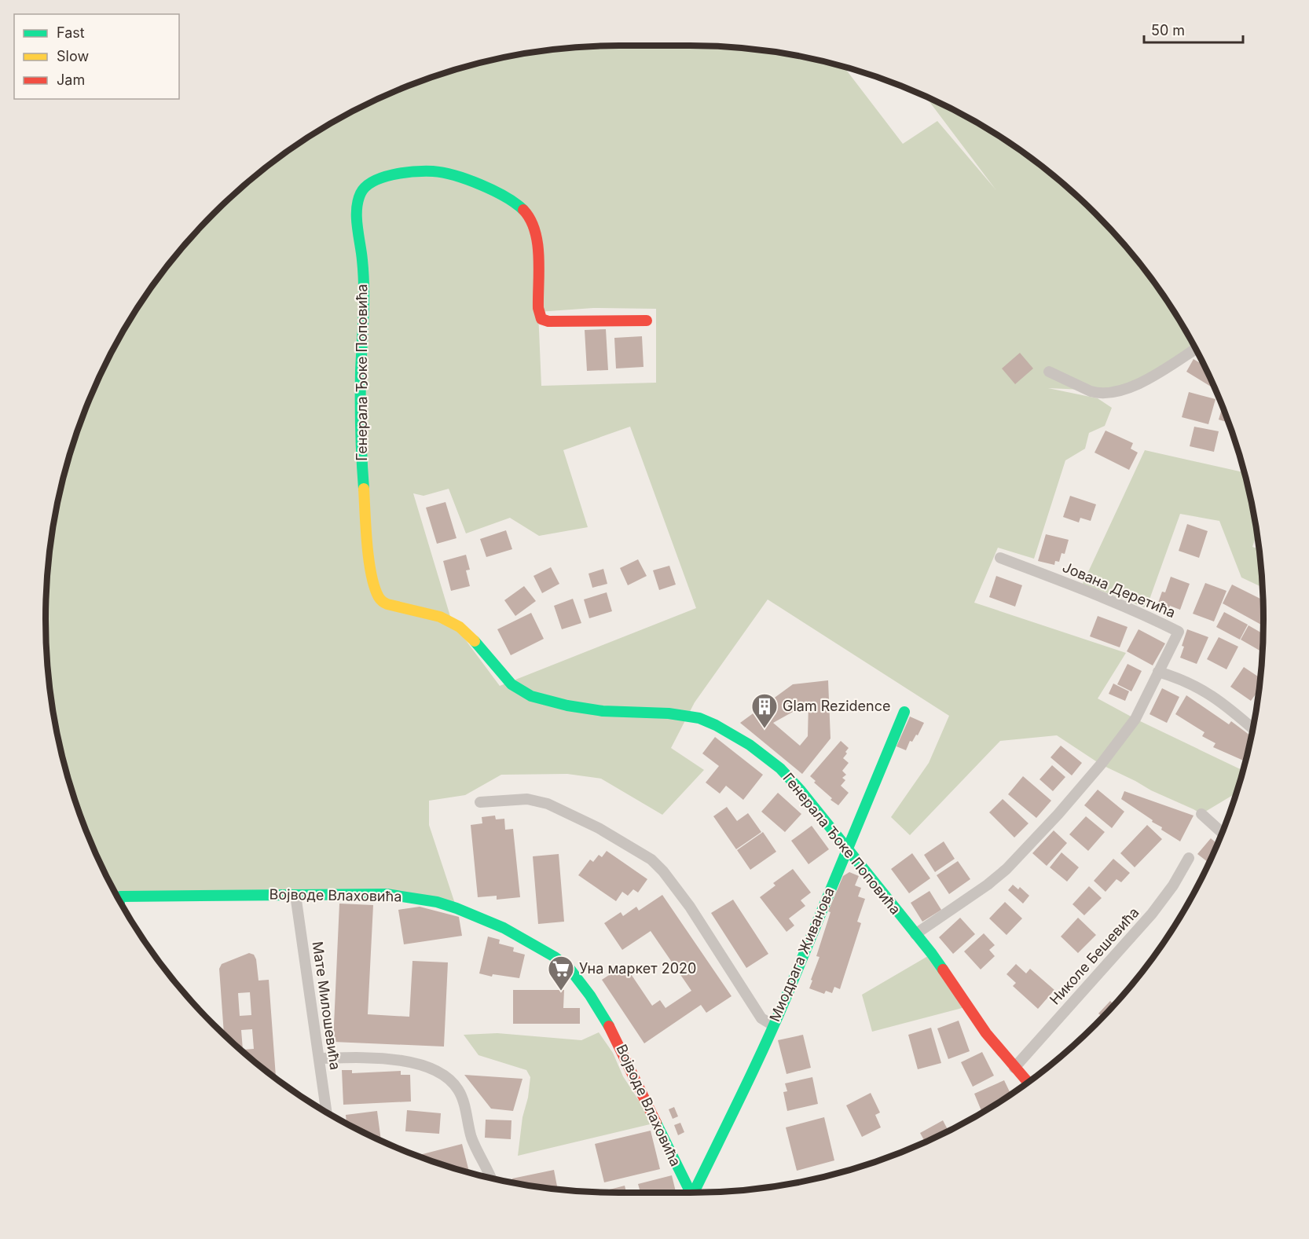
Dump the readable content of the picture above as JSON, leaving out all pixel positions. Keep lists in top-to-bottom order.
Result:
{
  "streets": {
    "street": [
      "Генерала Ђоке Поповића",
      "Јована Деретића",
      "Војводе Влаховића",
      "Миодрага Живанова",
      "Николе Бешевића",
      "Мате Милошевића"
    ]
  },
  "crossings": [
    ["Генерала Ђоке Поповића", "Миодрага Живанова"],
    ["Генерала Ђоке Поповића", "Николе Бешевића"],
    ["Војводе Влаховића", "Мате Милошевића"]
  ],
  "places": {
    "building": ["Glam Rezidence"],
    "supermarket": ["Уна маркет 2020"]
  },
  "legend": ["Fast", "Slow", "Jam"],
  "scale_bar": "50 m"
}
